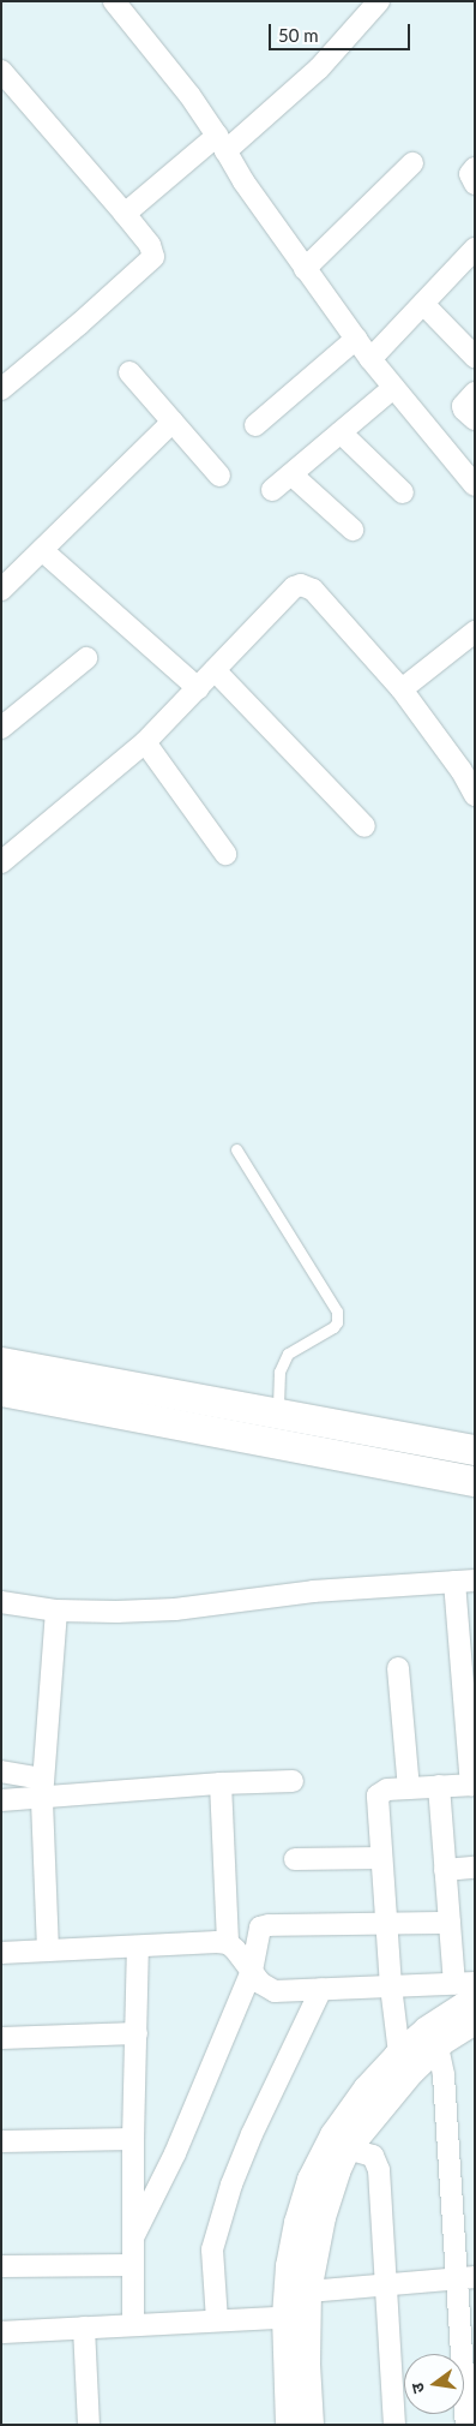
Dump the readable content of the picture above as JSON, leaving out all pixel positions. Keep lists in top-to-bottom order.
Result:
{
  "scale_bar": "50 m",
  "north": "left"
}
